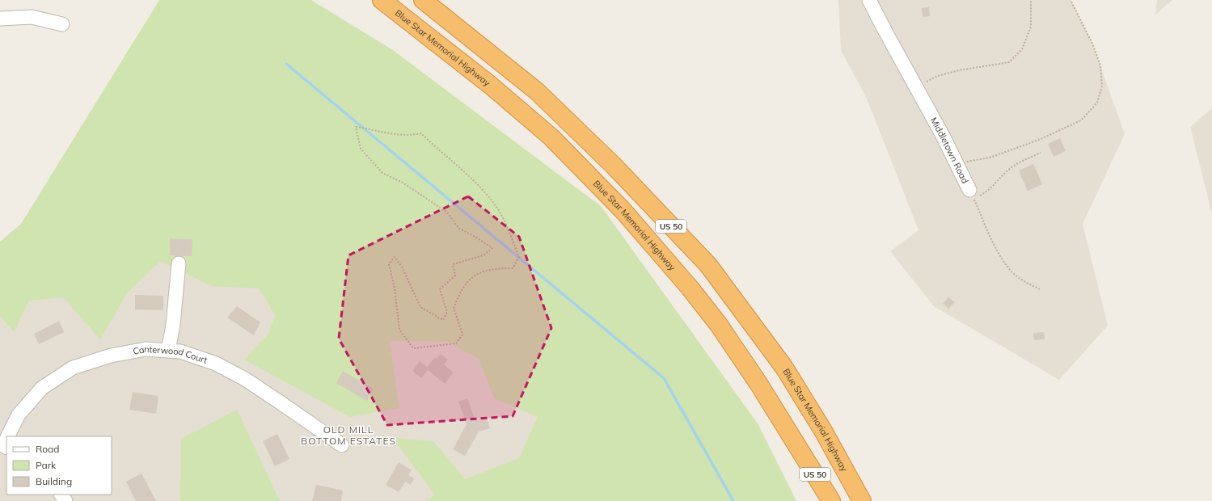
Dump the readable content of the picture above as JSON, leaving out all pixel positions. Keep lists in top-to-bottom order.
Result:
{
  "streets": {
    "highway": ["Blue Star Memorial Highway", "US 50"],
    "street": ["Middletown Road", "Canterwood Court"]
  },
  "districts": ["OLD MILL BOTTOM ESTATES"],
  "legend": ["Road", "Park", "Building"]
}
